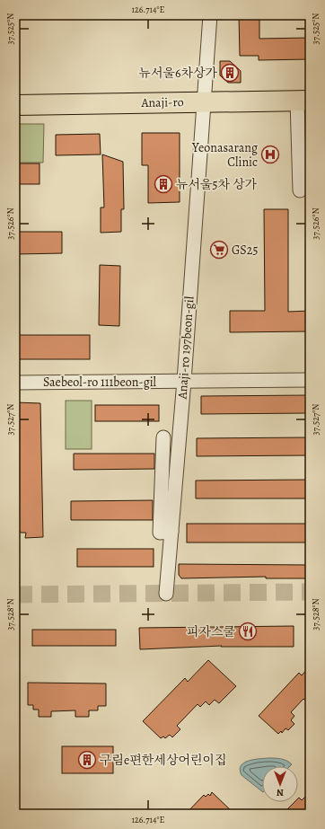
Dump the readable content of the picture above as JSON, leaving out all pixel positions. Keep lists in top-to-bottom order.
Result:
{
  "streets": {
    "main road": ["Anaji-ro"],
    "street": ["Anaji-ro 197beon-gil", "Saebeol-ro 111beon-gil"]
  },
  "crossings": [
    ["Anaji-ro", "Anaji-ro 197beon-gil"],
    ["Anaji-ro 197beon-gil", "Saebeol-ro 111beon-gil"]
  ],
  "places": {
    "building": ["뉴서울6차상가", "뉴서울5차 상가", "구림e편한세상어린이집"],
    "hospital": ["Yeonasarang Clinic"],
    "supermarket": ["GS25"],
    "restaurant": ["피자스쿨"]
  },
  "north": "bottom",
  "coordinates": [
    "126.714°E",
    "37.525°N",
    "37.526°N",
    "37.527°N",
    "37.528°N"
  ]
}
